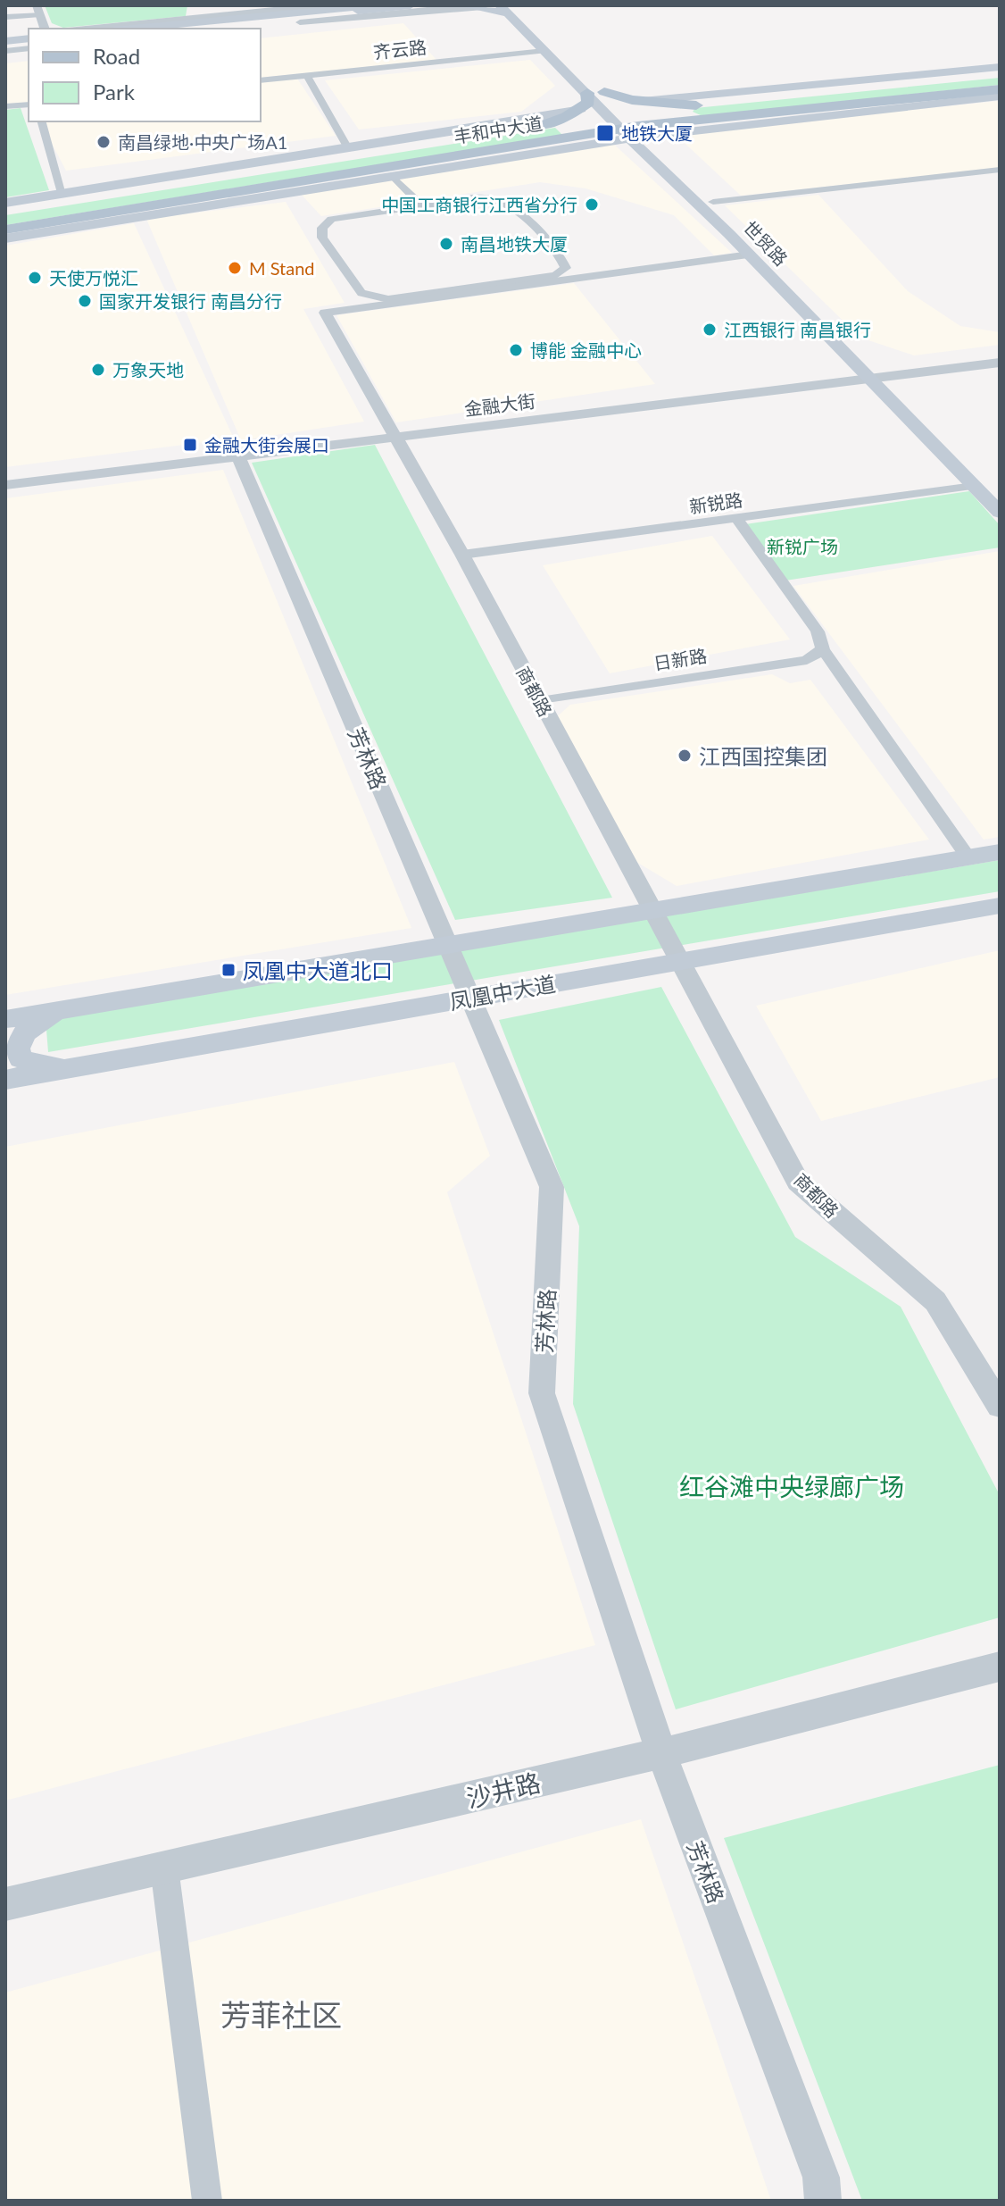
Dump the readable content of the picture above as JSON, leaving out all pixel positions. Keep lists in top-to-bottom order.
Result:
{
  "streets": {
    "main road": ["丰和中大道", "世贸路", "凤凰中大道"],
    "street": [
      "齐云路",
      "金融大街",
      "新锐路",
      "日新路",
      "商都路",
      "芳林路",
      "沙井路"
    ]
  },
  "crossings": [
    ["齐云路", "世贸路"],
    ["丰和中大道", "世贸路"],
    ["世贸路", "金融大街"],
    ["世贸路", "新锐路"],
    ["世贸路", "商都路"],
    ["金融大街", "商都路"],
    ["金融大街", "芳林路"],
    ["新锐路", "商都路"],
    ["日新路", "商都路"],
    ["商都路", "凤凰中大道"],
    ["芳林路", "凤凰中大道"],
    ["芳林路", "沙井路"]
  ],
  "districts": ["芳菲社区"],
  "parks": ["新锐广场", "红谷滩中央绿廊广场"],
  "places": {
    "transit": ["地铁大厦", "金融大街会展口", "凤凰中大道北口"],
    "other": [
      "南昌绿地·中央广场A1",
      "中国工商银行江西省分行",
      "南昌地铁大厦",
      "M Stand",
      "天使万悦汇",
      "国家开发银行 南昌分行",
      "江西银行 南昌银行",
      "博能 金融中心",
      "万象天地",
      "江西国控集团"
    ]
  },
  "legend": ["Road", "Park"]
}
